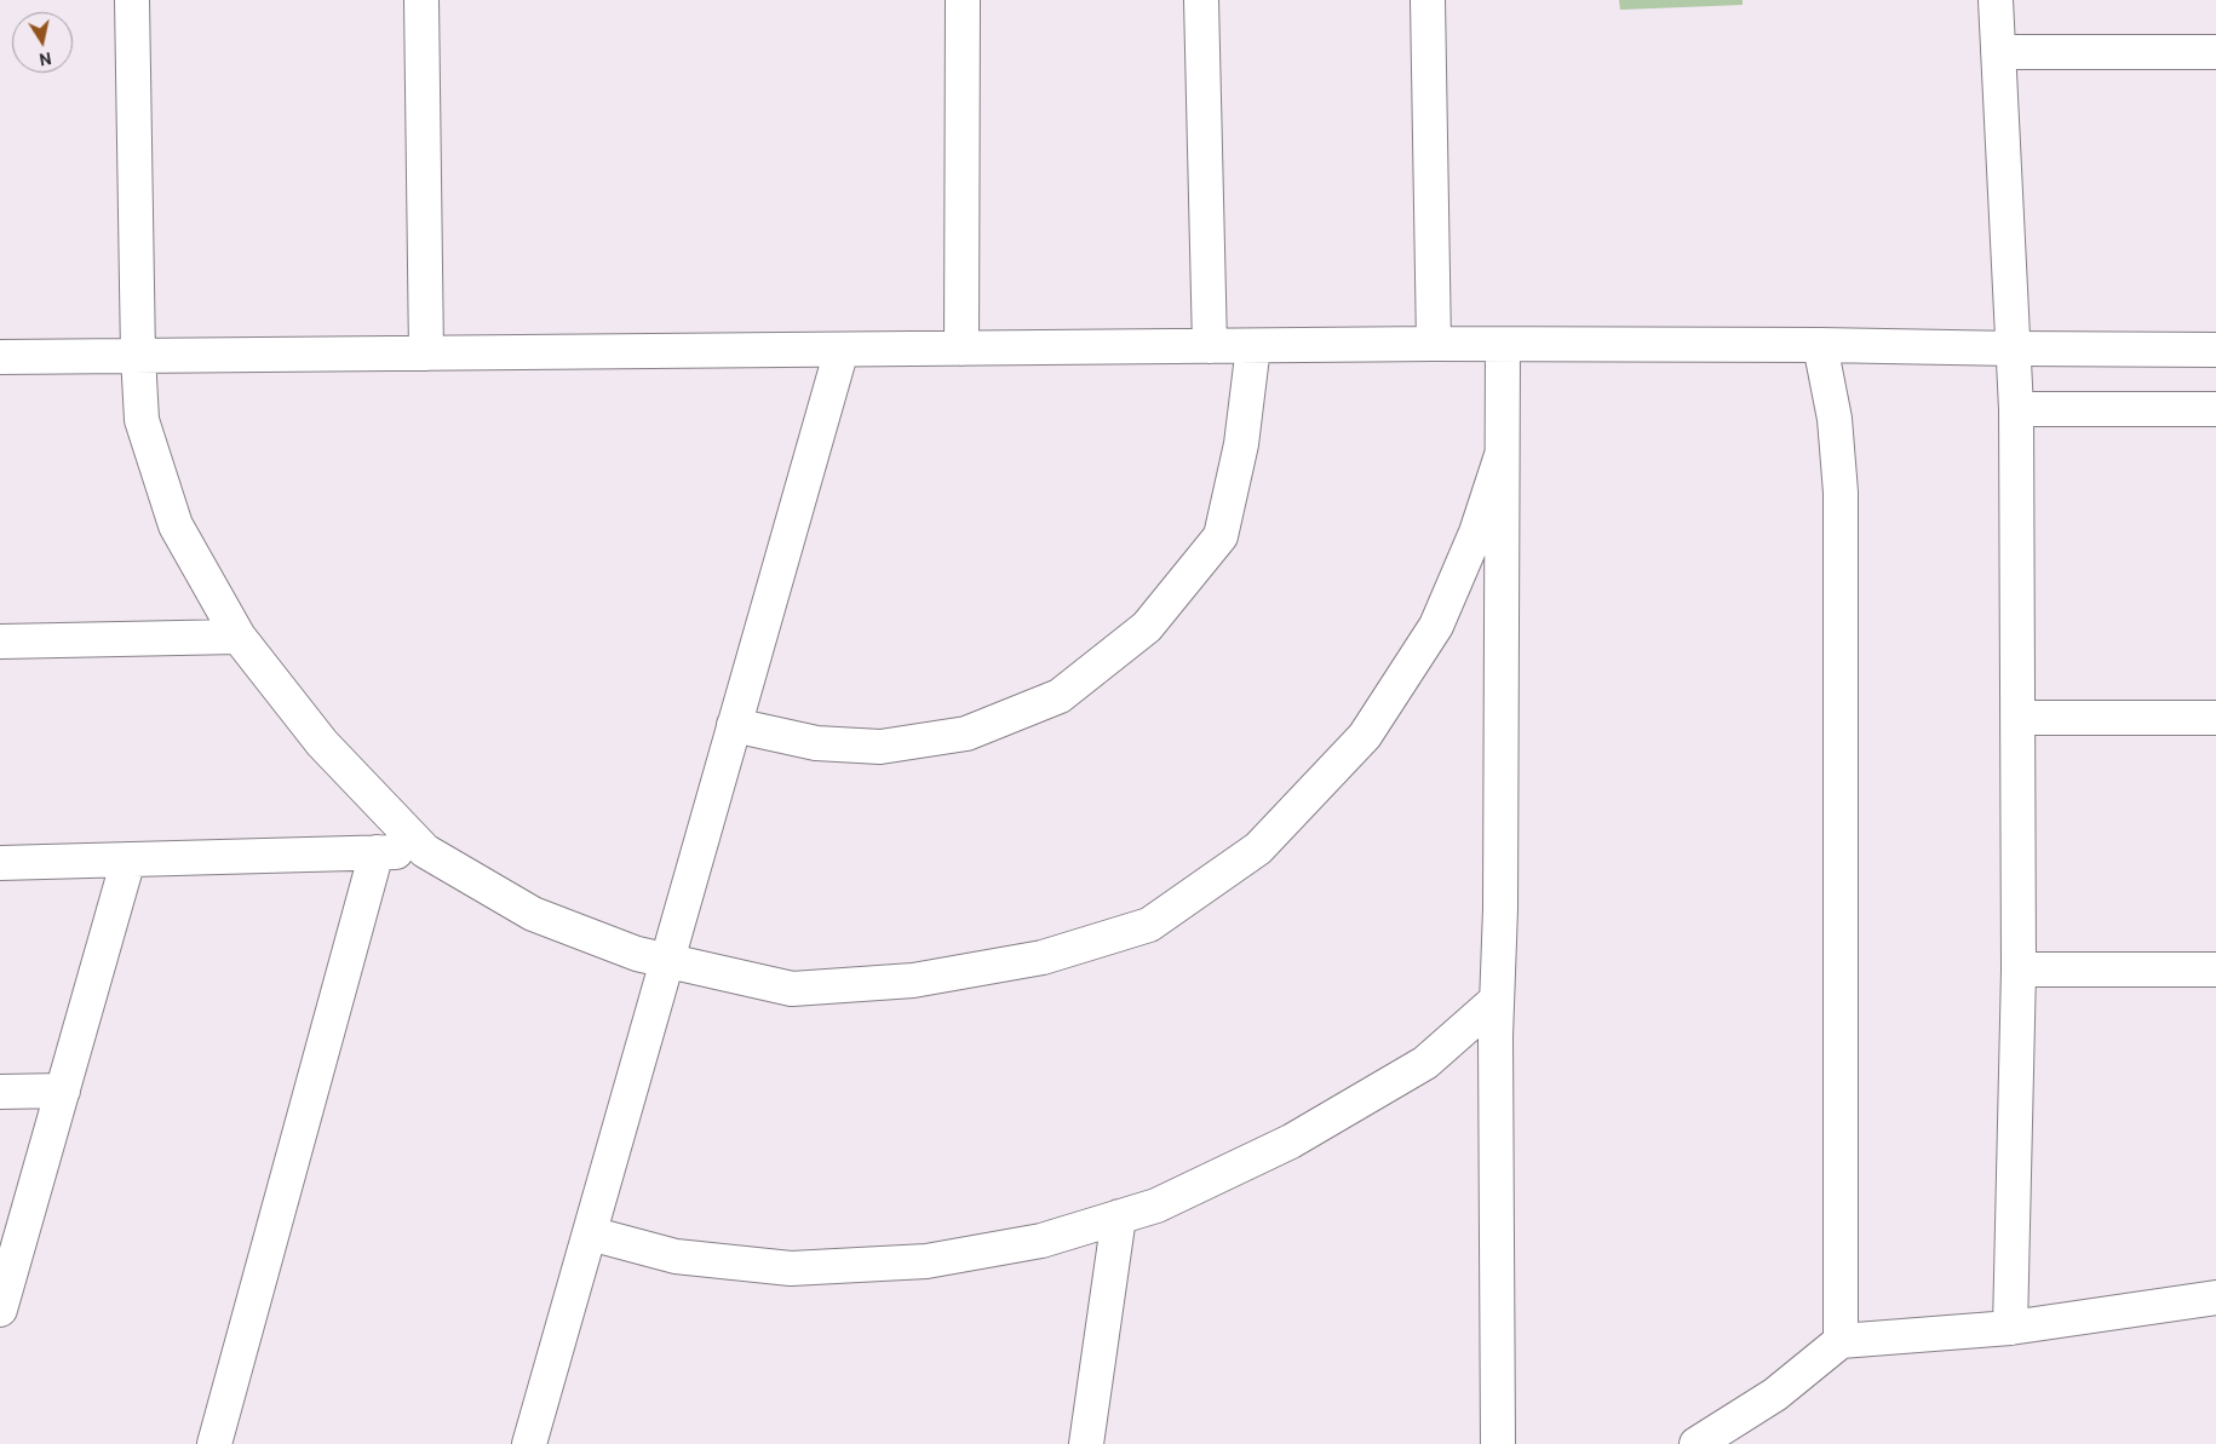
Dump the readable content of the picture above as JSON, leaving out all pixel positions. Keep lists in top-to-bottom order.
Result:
{
  "north": "bottom"
}
